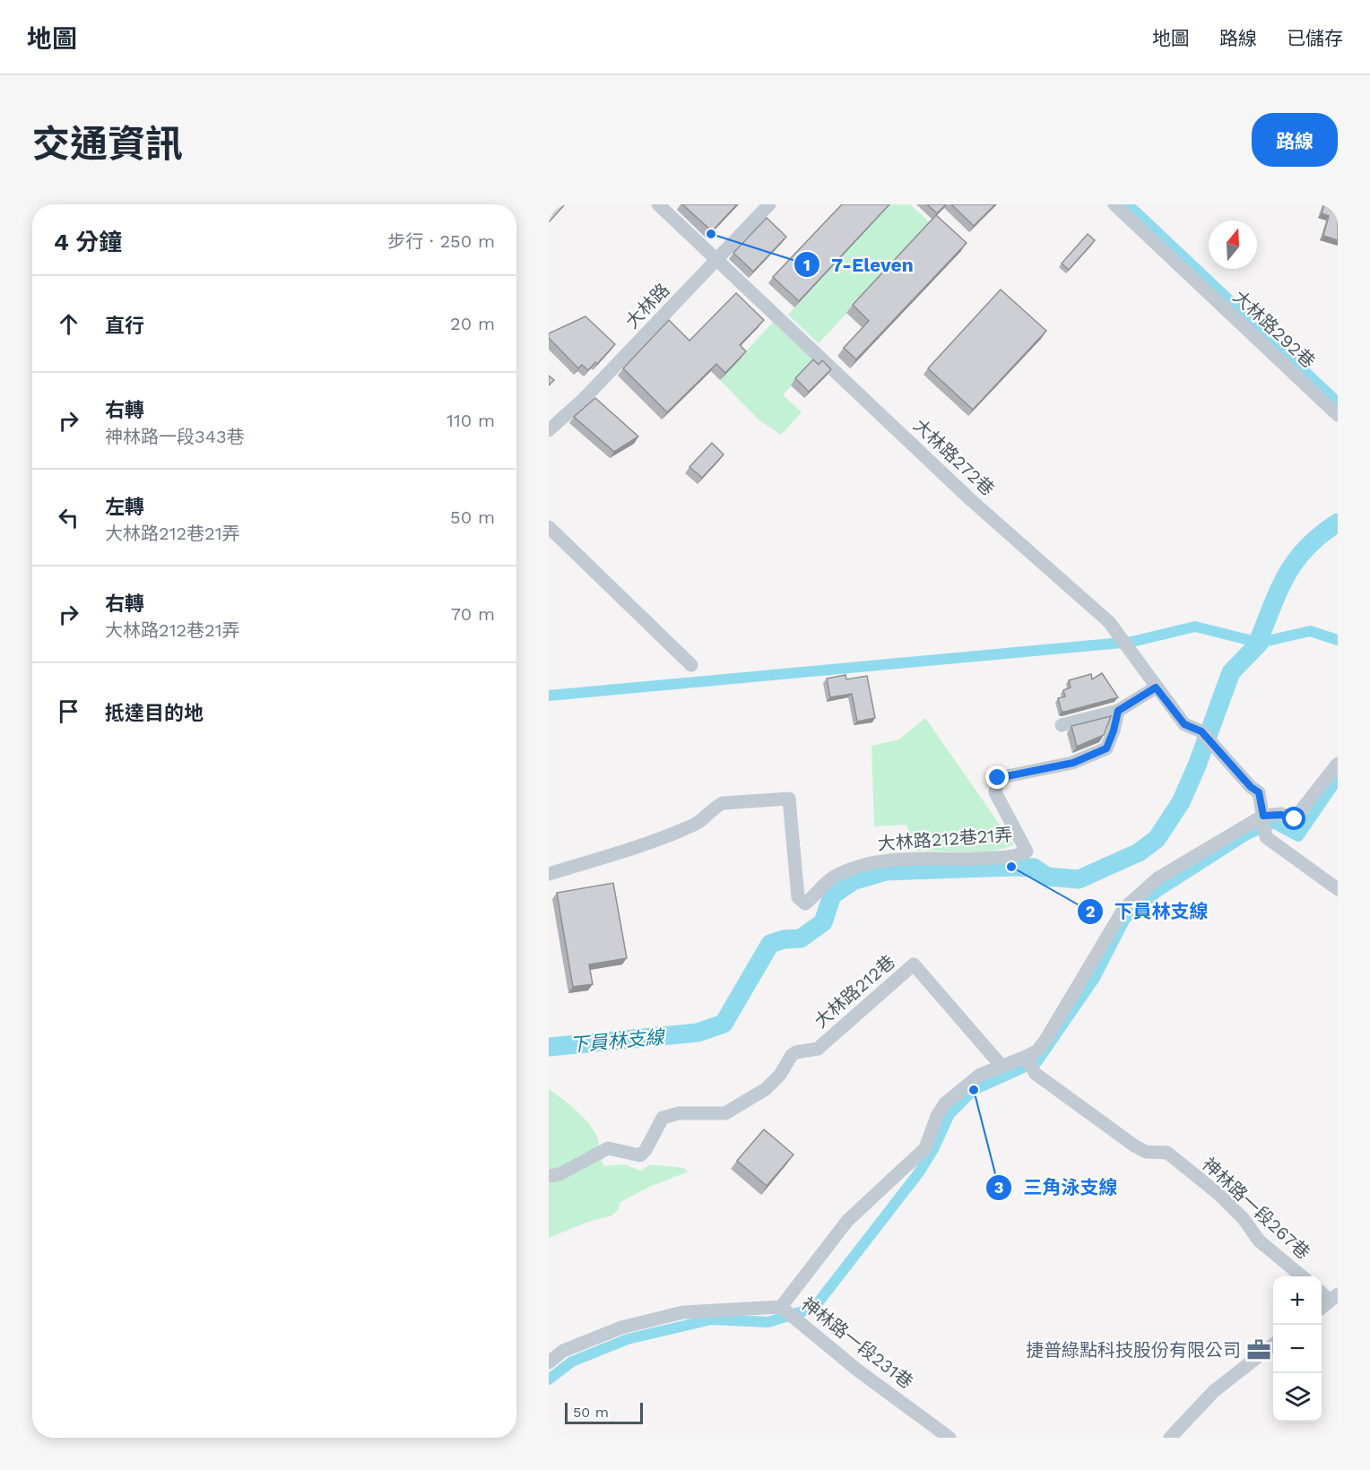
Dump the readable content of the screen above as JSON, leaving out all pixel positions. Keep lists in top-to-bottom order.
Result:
{
  "streets": {
    "street": [
      "大林路",
      "大林路292巷",
      "大林路272巷",
      "大林路212巷21弄",
      "大林路212巷",
      "神林路一段267巷",
      "神林路一段231巷"
    ]
  },
  "crossings": [
    ["大林路", "大林路272巷"]
  ],
  "water": ["下員林支線"],
  "places": {
    "other": ["7-Eleven", "下員林支線", "三角泳支線"],
    "office": ["捷普綠點科技股份有限公司"]
  },
  "scale_bar": "50 m",
  "north": "top",
  "page": {
    "header": "地圖",
    "nav": ["地圖", "路線", "已儲存"],
    "title": "交通資訊",
    "buttons": "路線",
    "heading": ["4 分鐘", "步行 · 250 m"],
    "list": [
      ["直行", "20 m"],
      ["右轉", "神林路一段343巷", "110 m"],
      ["左轉", "大林路212巷21弄", "50 m"],
      ["右轉", "大林路212巷21弄", "70 m"],
      "抵達目的地"
    ],
    "map_buttons": ["+", "−"],
    "scale": "50 m"
  }
}
